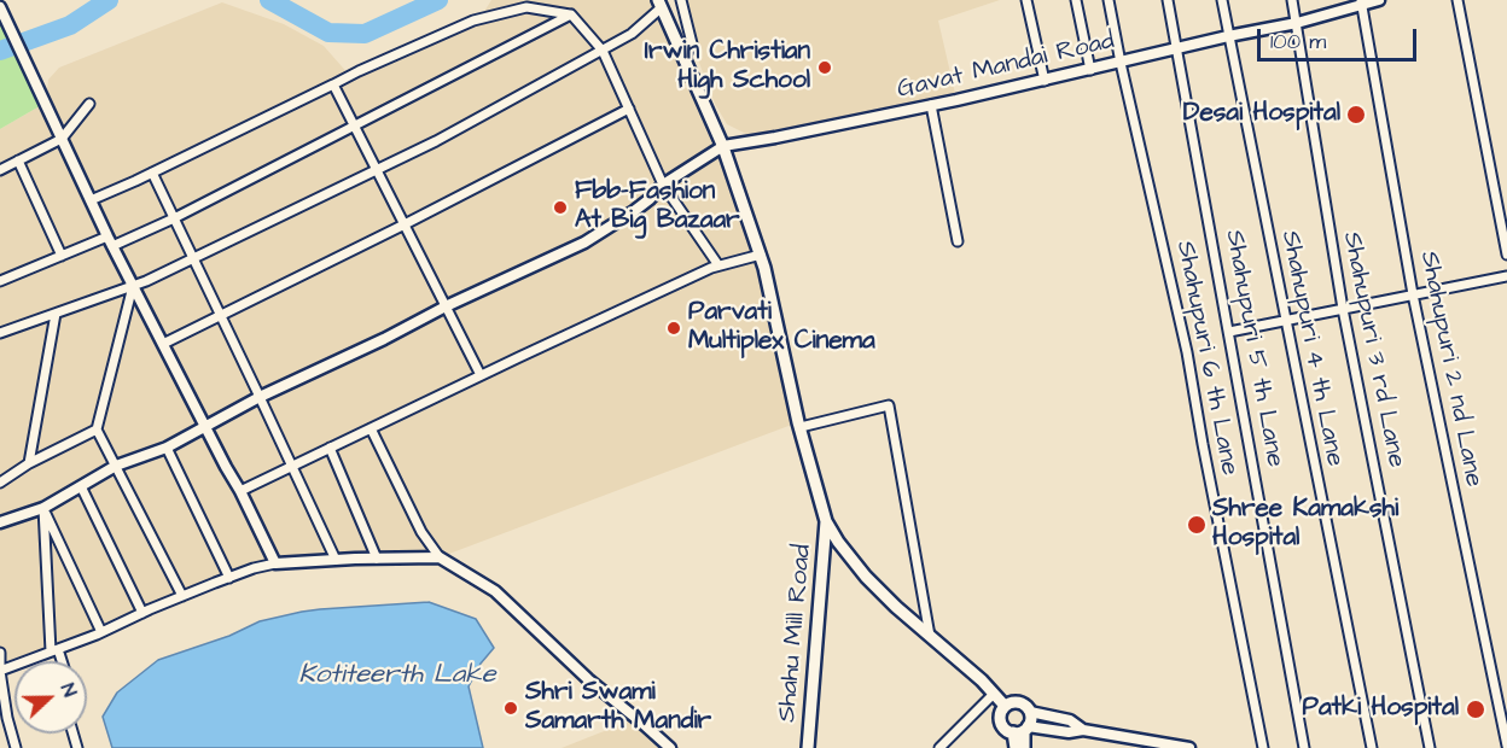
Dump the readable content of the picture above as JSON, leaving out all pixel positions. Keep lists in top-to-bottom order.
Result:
{
  "streets": {
    "main road": ["Shahu Mill Road"],
    "street": [
      "Gavat Mandai Road",
      "Shahupuri 5 th Lane",
      "Shahupuri 4 th Lane",
      "Shahupuri 3 rd Lane",
      "Shahupuri 6 th Lane",
      "Shahupuri 2 nd Lane"
    ]
  },
  "crossings": [
    ["Gavat Mandai Road", "Shahupuri 5 th Lane"],
    ["Gavat Mandai Road", "Shahupuri 4 th Lane"],
    ["Gavat Mandai Road", "Shahupuri 3 rd Lane"],
    ["Gavat Mandai Road", "Shahupuri 6 th Lane"],
    ["Gavat Mandai Road", "Shahupuri 2 nd Lane"]
  ],
  "water": ["Kotiteerth Lake"],
  "places": [
    "Irwin Christian High School",
    "Desai Hospital",
    "Fbb-Fashion At Big Bazaar",
    "Parvati Multiplex Cinema",
    "Shree Kamakshi Hospital",
    "Shri Swami Samarth Mandir",
    "Patki Hospital"
  ],
  "scale_bar": "100 m",
  "north": "right"
}
